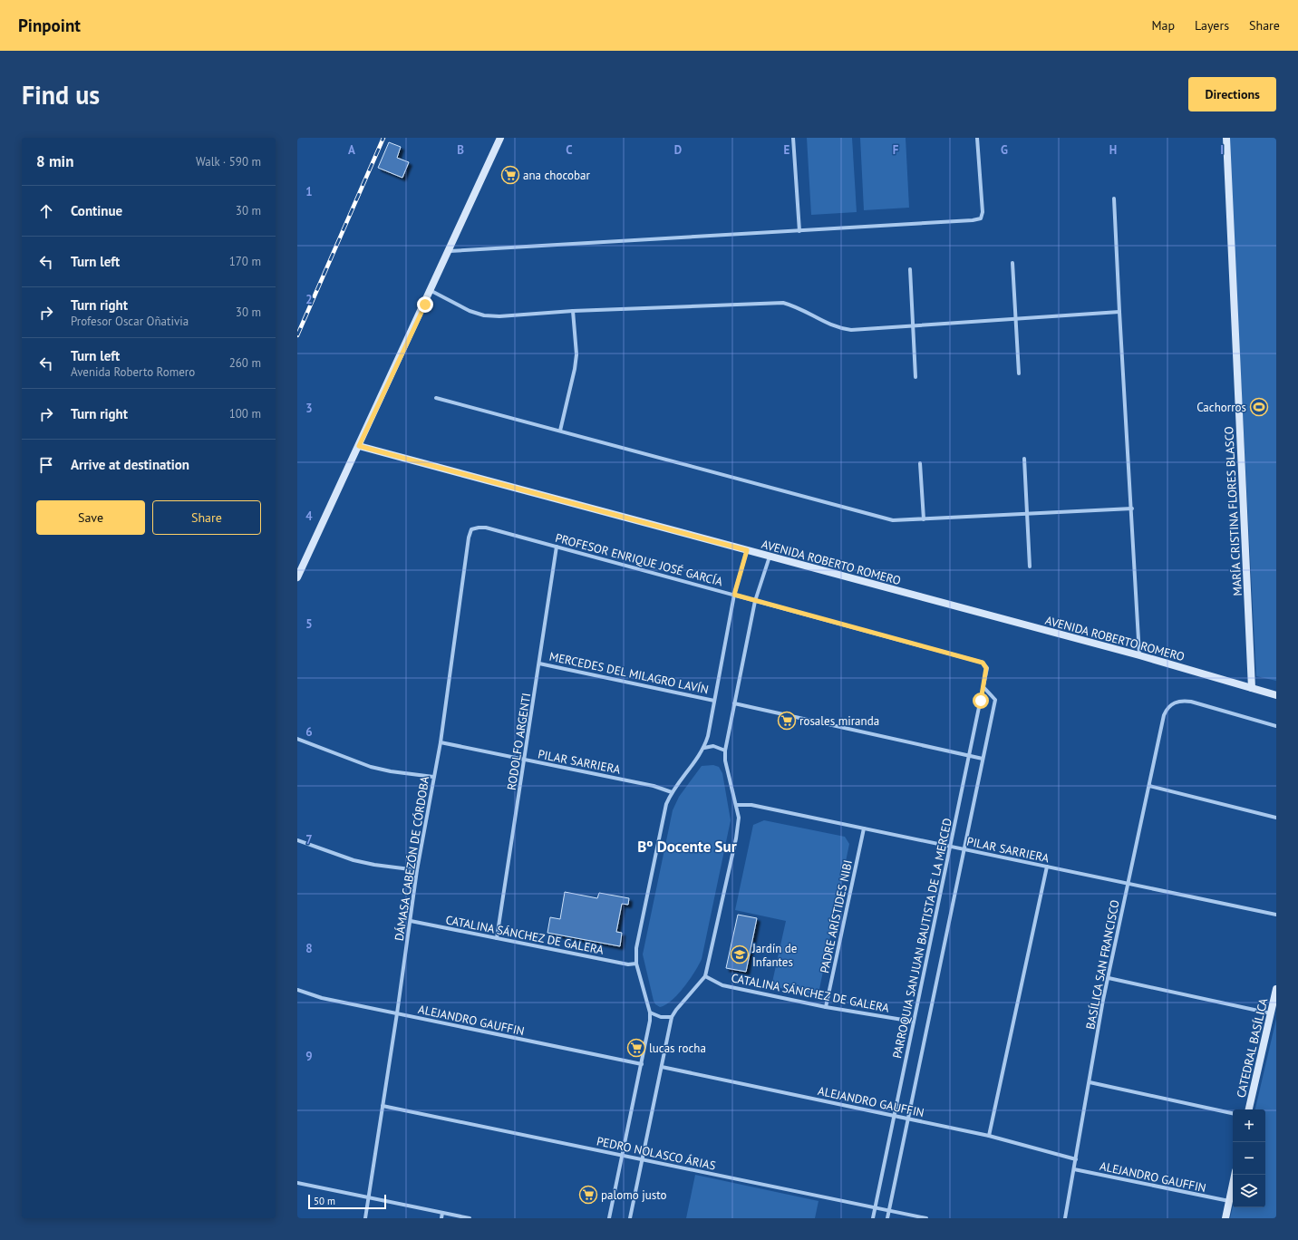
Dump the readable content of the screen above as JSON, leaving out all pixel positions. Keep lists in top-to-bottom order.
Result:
{
  "streets": {
    "main road": ["MARÍA CRISTINA FLORES BLASCO", "AVENIDA ROBERTO ROMERO", "CATEDRAL BASÍLICA"],
    "street": [
      "PROFESOR ENRIQUE JOSÉ GARCÍA",
      "MERCEDES DEL MILAGRO LAVÍN",
      "RODOLFO ARGENTI",
      "PILAR SARRIERA",
      "DÁMASA CABEZÓN DE CÓRDOBA",
      "PADRE ARÍSTIDES NIBI",
      "CATALINA SÁNCHEZ DE GALERA",
      "PARROQUIA SAN JUAN BAUTISTA DE LA MERCED",
      "BASÍLICA SAN FRANCISCO",
      "ALEJANDRO GAUFFIN",
      "PEDRO NOLASCO ÁRIAS"
    ]
  },
  "crossings": [
    ["MARÍA CRISTINA FLORES BLASCO", "AVENIDA ROBERTO ROMERO"],
    ["PROFESOR ENRIQUE JOSÉ GARCÍA", "RODOLFO ARGENTI"],
    ["PROFESOR ENRIQUE JOSÉ GARCÍA", "DÁMASA CABEZÓN DE CÓRDOBA"],
    ["PROFESOR ENRIQUE JOSÉ GARCÍA", "PARROQUIA SAN JUAN BAUTISTA DE LA MERCED"],
    ["MERCEDES DEL MILAGRO LAVÍN", "RODOLFO ARGENTI"],
    ["RODOLFO ARGENTI", "PILAR SARRIERA"],
    ["RODOLFO ARGENTI", "CATALINA SÁNCHEZ DE GALERA"],
    ["PILAR SARRIERA", "DÁMASA CABEZÓN DE CÓRDOBA"],
    ["PILAR SARRIERA", "PADRE ARÍSTIDES NIBI"],
    ["PILAR SARRIERA", "PARROQUIA SAN JUAN BAUTISTA DE LA MERCED"],
    ["PILAR SARRIERA", "BASÍLICA SAN FRANCISCO"],
    ["DÁMASA CABEZÓN DE CÓRDOBA", "CATALINA SÁNCHEZ DE GALERA"],
    ["DÁMASA CABEZÓN DE CÓRDOBA", "ALEJANDRO GAUFFIN"],
    ["DÁMASA CABEZÓN DE CÓRDOBA", "PEDRO NOLASCO ÁRIAS"],
    ["PADRE ARÍSTIDES NIBI", "CATALINA SÁNCHEZ DE GALERA"],
    ["CATALINA SÁNCHEZ DE GALERA", "PARROQUIA SAN JUAN BAUTISTA DE LA MERCED"],
    ["PARROQUIA SAN JUAN BAUTISTA DE LA MERCED", "ALEJANDRO GAUFFIN"],
    ["PARROQUIA SAN JUAN BAUTISTA DE LA MERCED", "PEDRO NOLASCO ÁRIAS"],
    ["BASÍLICA SAN FRANCISCO", "ALEJANDRO GAUFFIN"]
  ],
  "districts": ["Bº Docente Sur"],
  "places": {
    "supermarket": [
      "ana chocobar",
      "rosales miranda",
      "lucas rocha",
      "palomo justo"
    ],
    "sports": ["Cachorros"],
    "school or university": ["Jardín de Infantes"]
  },
  "scale_bar": "50 m",
  "page": {
    "header": "Pinpoint",
    "nav": ["Map", "Layers", "Share"],
    "buttons": [
      "Directions",
      ["Save", "Share"]
    ],
    "title": "Find us",
    "heading": ["8 min", "Walk · 590 m"],
    "list": [
      ["Continue", "30 m"],
      ["Turn left", "170 m"],
      ["Turn right", "Profesor Oscar Oñativia", "30 m"],
      ["Turn left", "Avenida Roberto Romero", "260 m"],
      ["Turn right", "100 m"],
      "Arrive at destination"
    ],
    "map_buttons": ["+", "−"],
    "scale": "50 m"
  },
  "grid": {
    "columns": [
      "A",
      "B",
      "C",
      "D",
      "E",
      "F",
      "G",
      "H",
      "I"
    ],
    "rows": [
      "1",
      "2",
      "3",
      "4",
      "5",
      "6",
      "7",
      "8",
      "9"
    ]
  }
}
